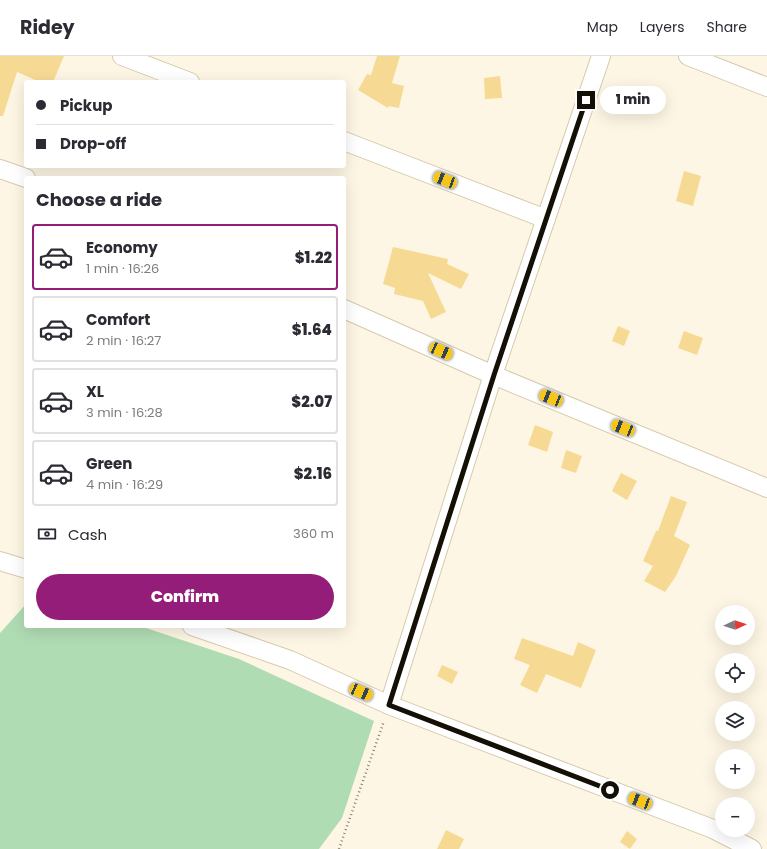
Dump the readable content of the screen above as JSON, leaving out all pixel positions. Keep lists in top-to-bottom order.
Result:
{
  "north": "right",
  "page": {
    "header": "Ridey",
    "nav": ["Map", "Layers", "Share"],
    "banner": ["Pickup", "Drop-off"],
    "bubble": "1 min",
    "heading": "Choose a ride",
    "list": [
      {
        "name": "Economy",
        "note": "1 min · 16:26",
        "value": "$1.22"
      },
      {
        "name": "Comfort",
        "note": "2 min · 16:27",
        "value": "$1.64"
      },
      {
        "name": "XL",
        "note": "3 min · 16:28",
        "value": "$2.07"
      },
      {
        "name": "Green",
        "note": "4 min · 16:29",
        "value": "$2.16"
      }
    ],
    "pay": ["Cash", "360 m"],
    "buttons": "Confirm",
    "map_buttons": ["+", "−"]
  }
}
